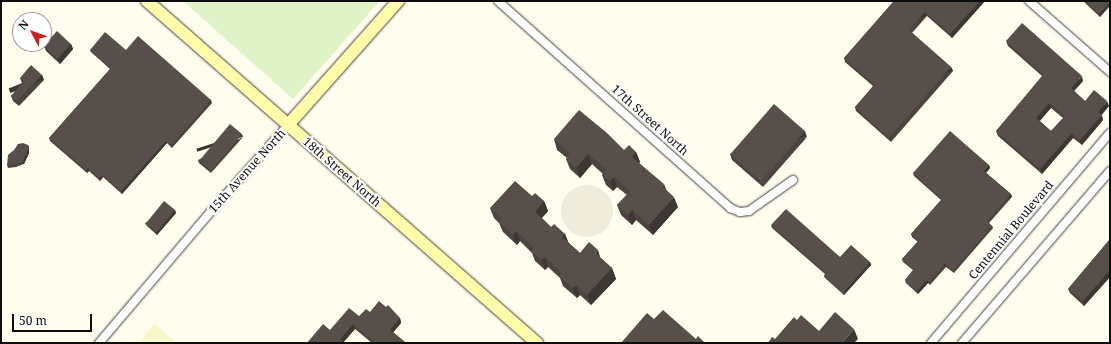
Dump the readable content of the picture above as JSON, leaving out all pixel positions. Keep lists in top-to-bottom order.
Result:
{
  "streets": {
    "street": [
      "17th Street North",
      "15th Avenue North",
      "18th Street North",
      "Centennial Boulevard"
    ]
  },
  "crossings": [
    ["15th Avenue North", "18th Street North"]
  ],
  "scale_bar": "50 m",
  "north": "top left"
}
